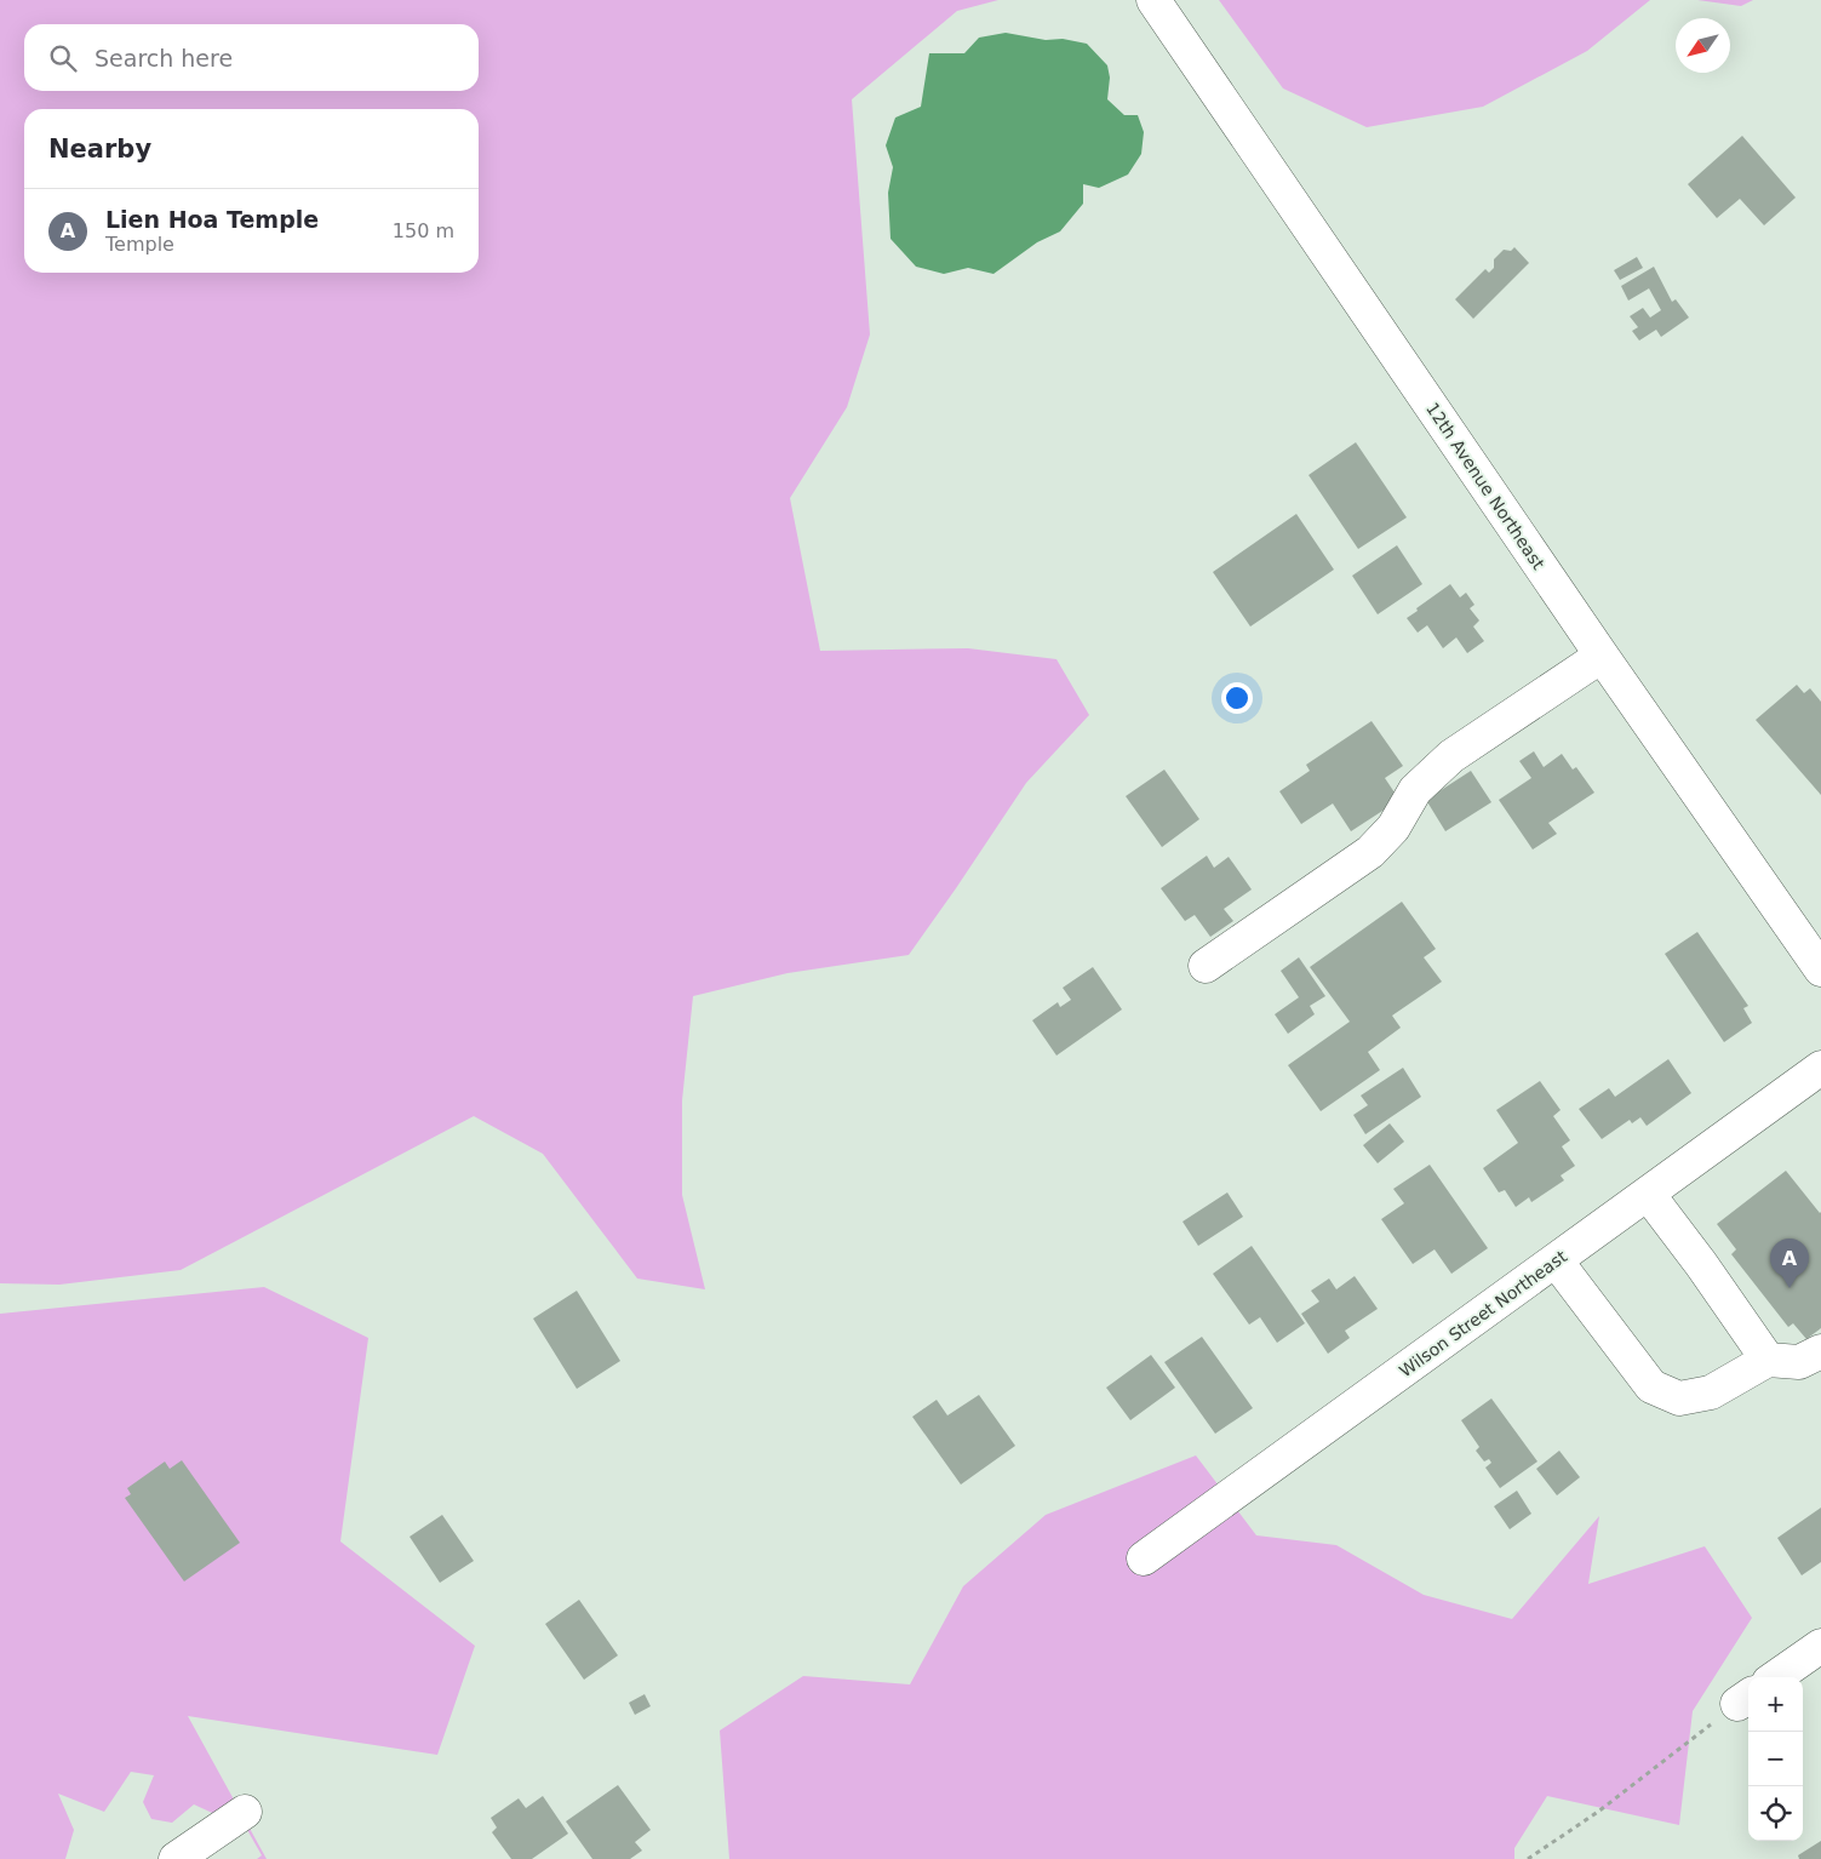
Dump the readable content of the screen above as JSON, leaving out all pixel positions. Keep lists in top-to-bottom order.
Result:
{
  "streets": {
    "street": ["12th Avenue Northeast", "Wilson Street Northeast"]
  },
  "north": "bottom left",
  "page": {
    "search": "Search here",
    "heading": "Nearby",
    "list": [
      {
        "mark": "A",
        "name": "Lien Hoa Temple",
        "note": "Temple",
        "value": "150 m"
      }
    ],
    "pins": "A",
    "map_buttons": ["+", "−"]
  }
}
